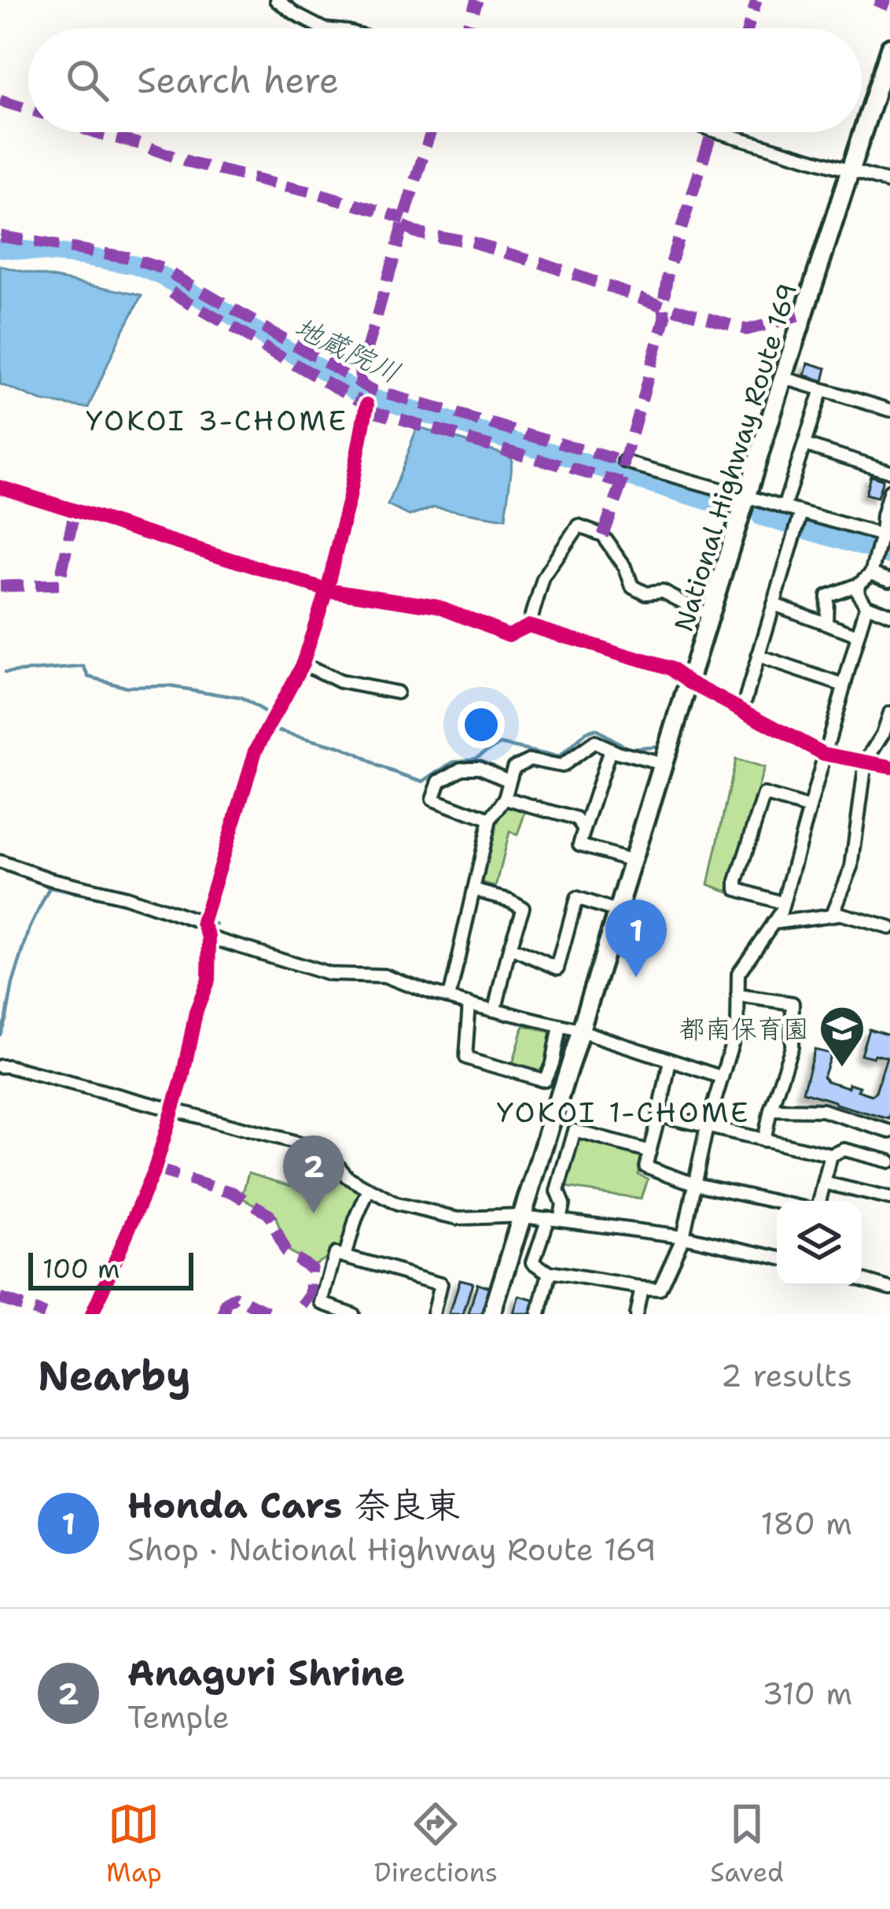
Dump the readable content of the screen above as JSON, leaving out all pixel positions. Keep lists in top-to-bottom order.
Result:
{
  "streets": {
    "highway": ["National Highway Route 169"]
  },
  "districts": ["YOKOI 3-CHOME", "YOKOI 1-CHOME"],
  "water": ["地蔵院川"],
  "places": {
    "school or university": ["都南保育園"]
  },
  "scale_bar": "100 m",
  "page": {
    "search": "Search here",
    "pins": ["1", "2"],
    "scale": "100 m",
    "heading": ["Nearby", "2 results"],
    "list": [
      {
        "mark": "1",
        "name": "Honda Cars 奈良東",
        "note": "Shop · National Highway Route 169",
        "value": "180 m"
      },
      {
        "mark": "2",
        "name": "Anaguri Shrine",
        "note": "Temple",
        "value": "310 m"
      }
    ],
    "nav": ["Map", "Directions", "Saved"]
  }
}
